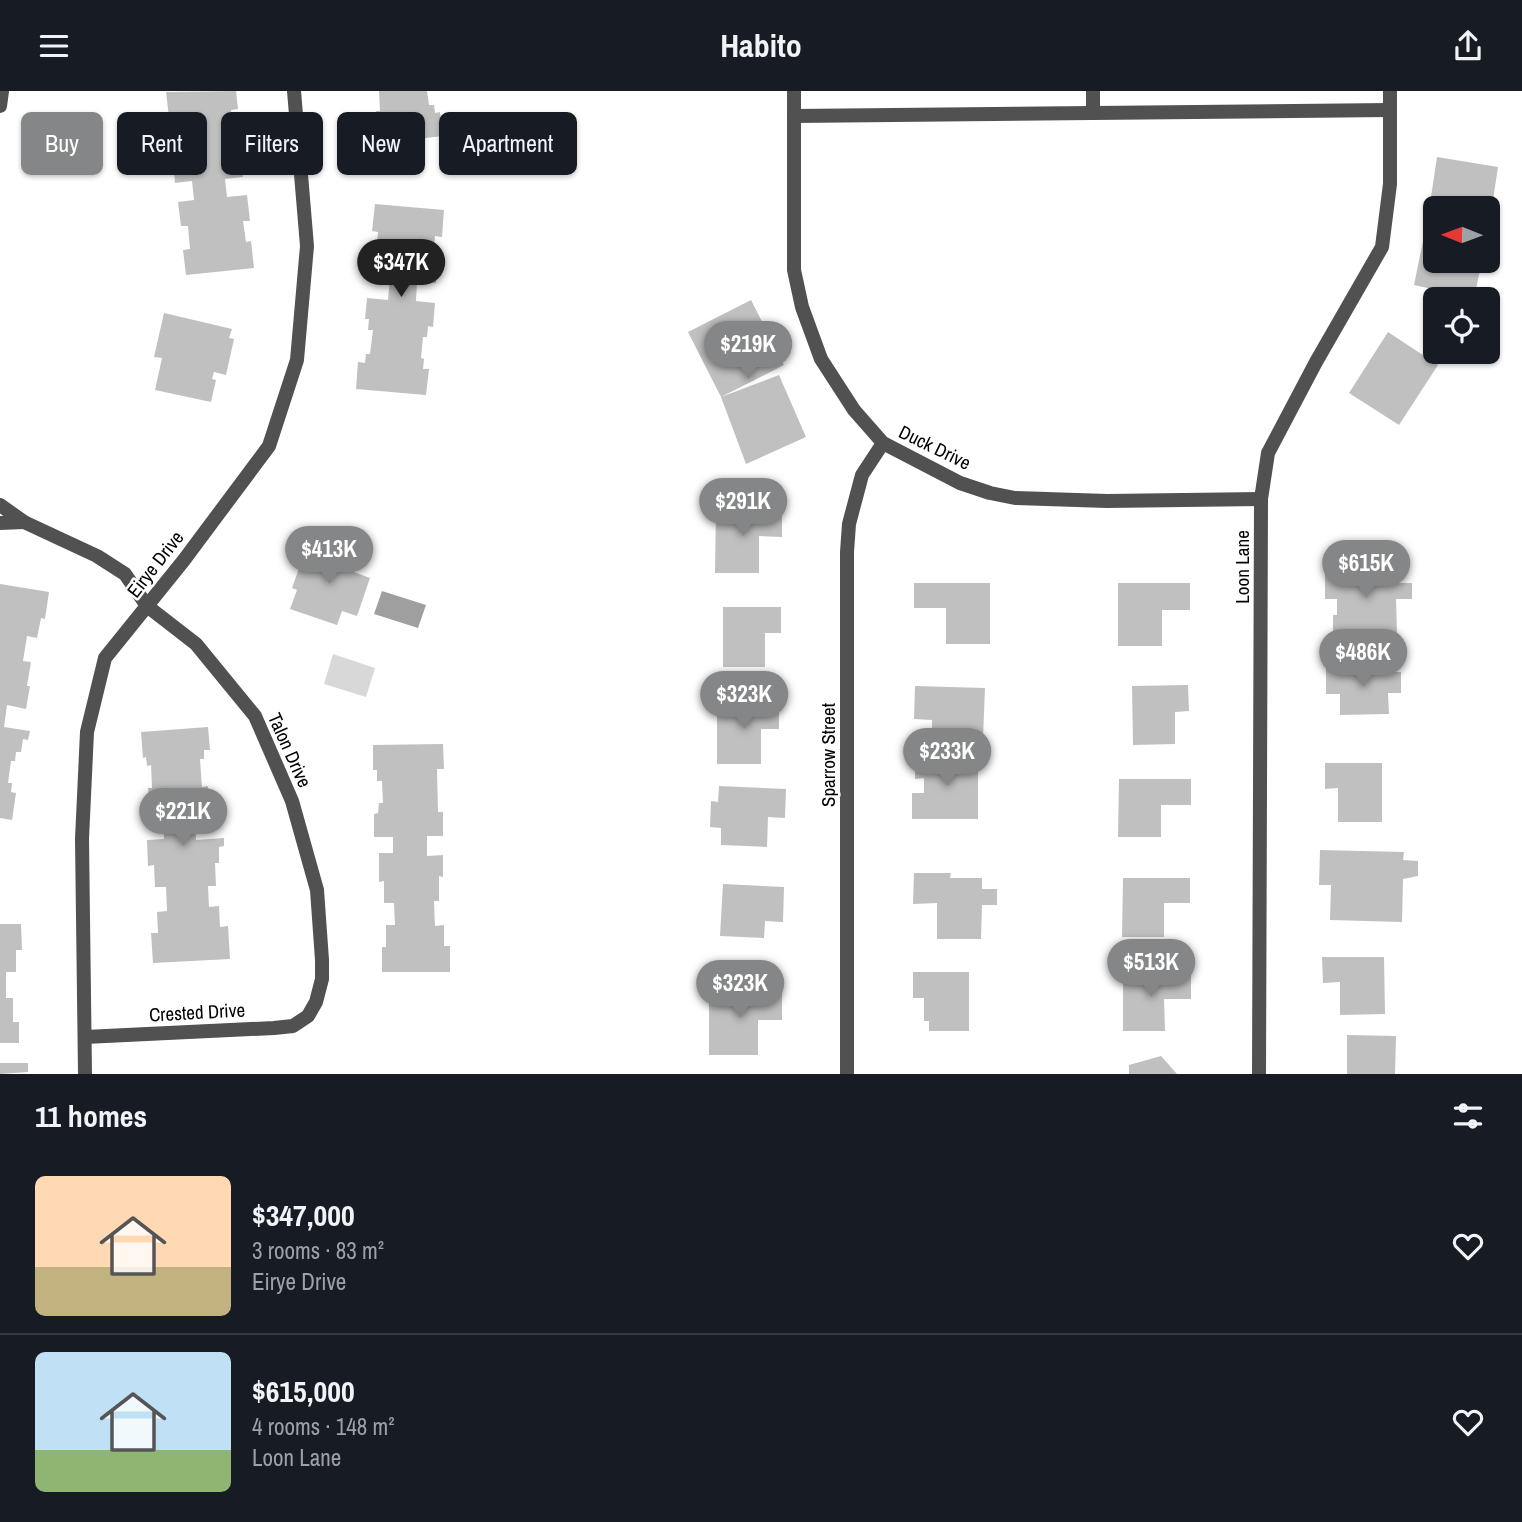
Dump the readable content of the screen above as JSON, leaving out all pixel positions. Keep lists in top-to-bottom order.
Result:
{
  "streets": {
    "street": [
      "Duck Drive",
      "Eirye Drive",
      "Loon Lane",
      "Talon Drive",
      "Sparrow Street",
      "Crested Drive"
    ]
  },
  "crossings": [
    ["Duck Drive", "Loon Lane"],
    ["Duck Drive", "Sparrow Street"],
    ["Eirye Drive", "Talon Drive"],
    ["Eirye Drive", "Crested Drive"],
    ["Talon Drive", "Crested Drive"]
  ],
  "north": "left",
  "page": {
    "header": "Habito",
    "chip": [
      "Buy",
      "Rent",
      "Filters",
      "New",
      "Apartment"
    ],
    "price": [
      "$347K",
      "$219K",
      "$291K",
      "$413K",
      "$615K",
      "$486K",
      "$323K",
      "$233K",
      "$221K",
      "$513K",
      "$323K"
    ],
    "heading": "11 homes",
    "list": [
      {
        "name": "$347,000",
        "note": "3 rooms · 83 m² · Eirye Drive"
      },
      {
        "name": "$615,000",
        "note": "4 rooms · 148 m² · Loon Lane"
      }
    ]
  }
}
